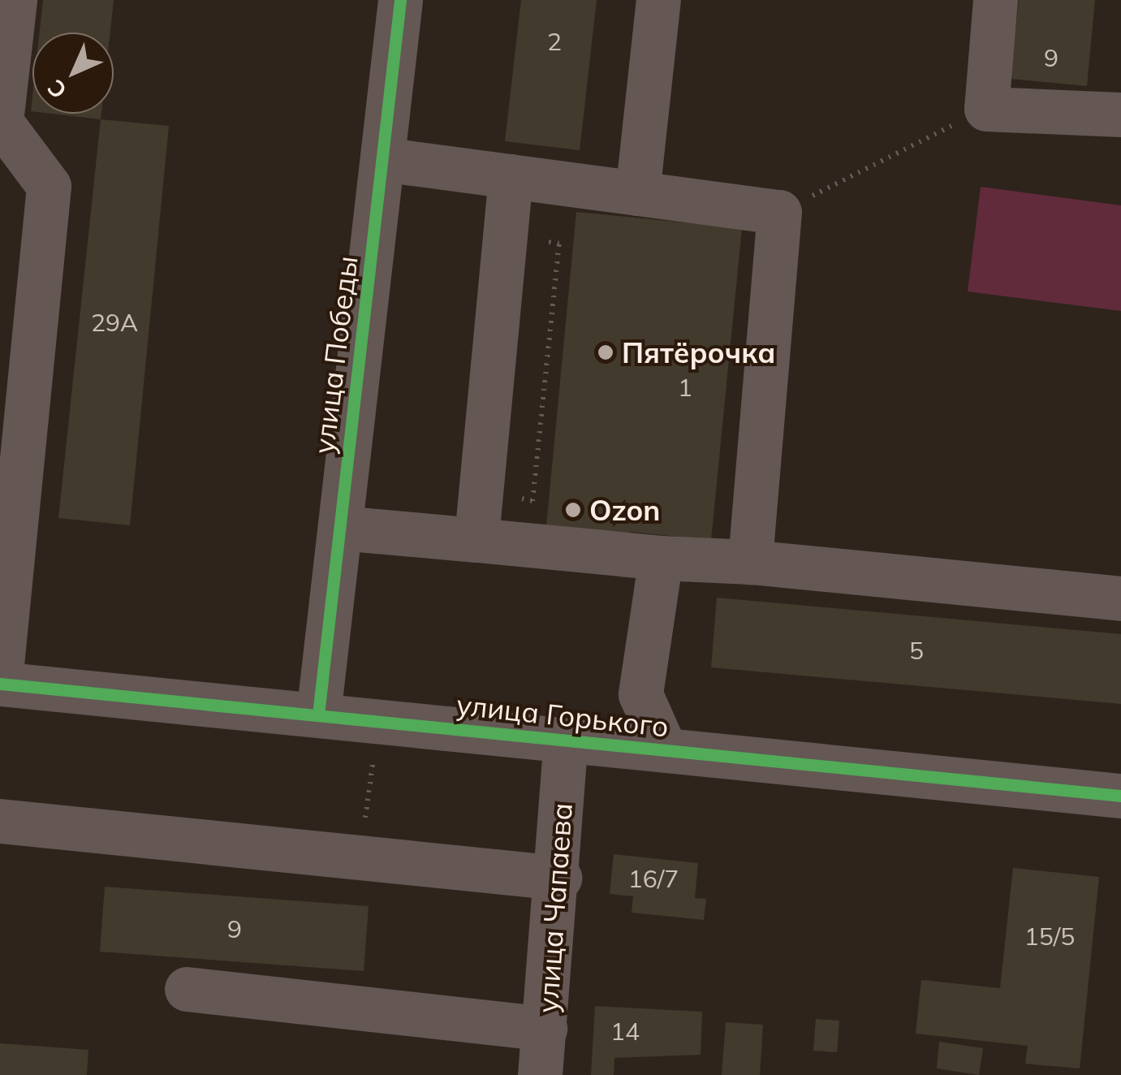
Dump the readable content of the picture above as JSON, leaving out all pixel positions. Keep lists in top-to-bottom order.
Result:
{
  "streets": {
    "street": ["улица Победы", "улица Горького", "улица Чапаева"]
  },
  "crossings": [
    ["улица Победы", "улица Горького"],
    ["улица Горького", "улица Чапаева"]
  ],
  "places": ["Пятёрочка", "Ozon"],
  "house_numbers": [
    "2",
    "9",
    "29А",
    "1",
    "5",
    "16/7",
    "9",
    "15/5",
    "14"
  ],
  "north": "bottom left"
}
